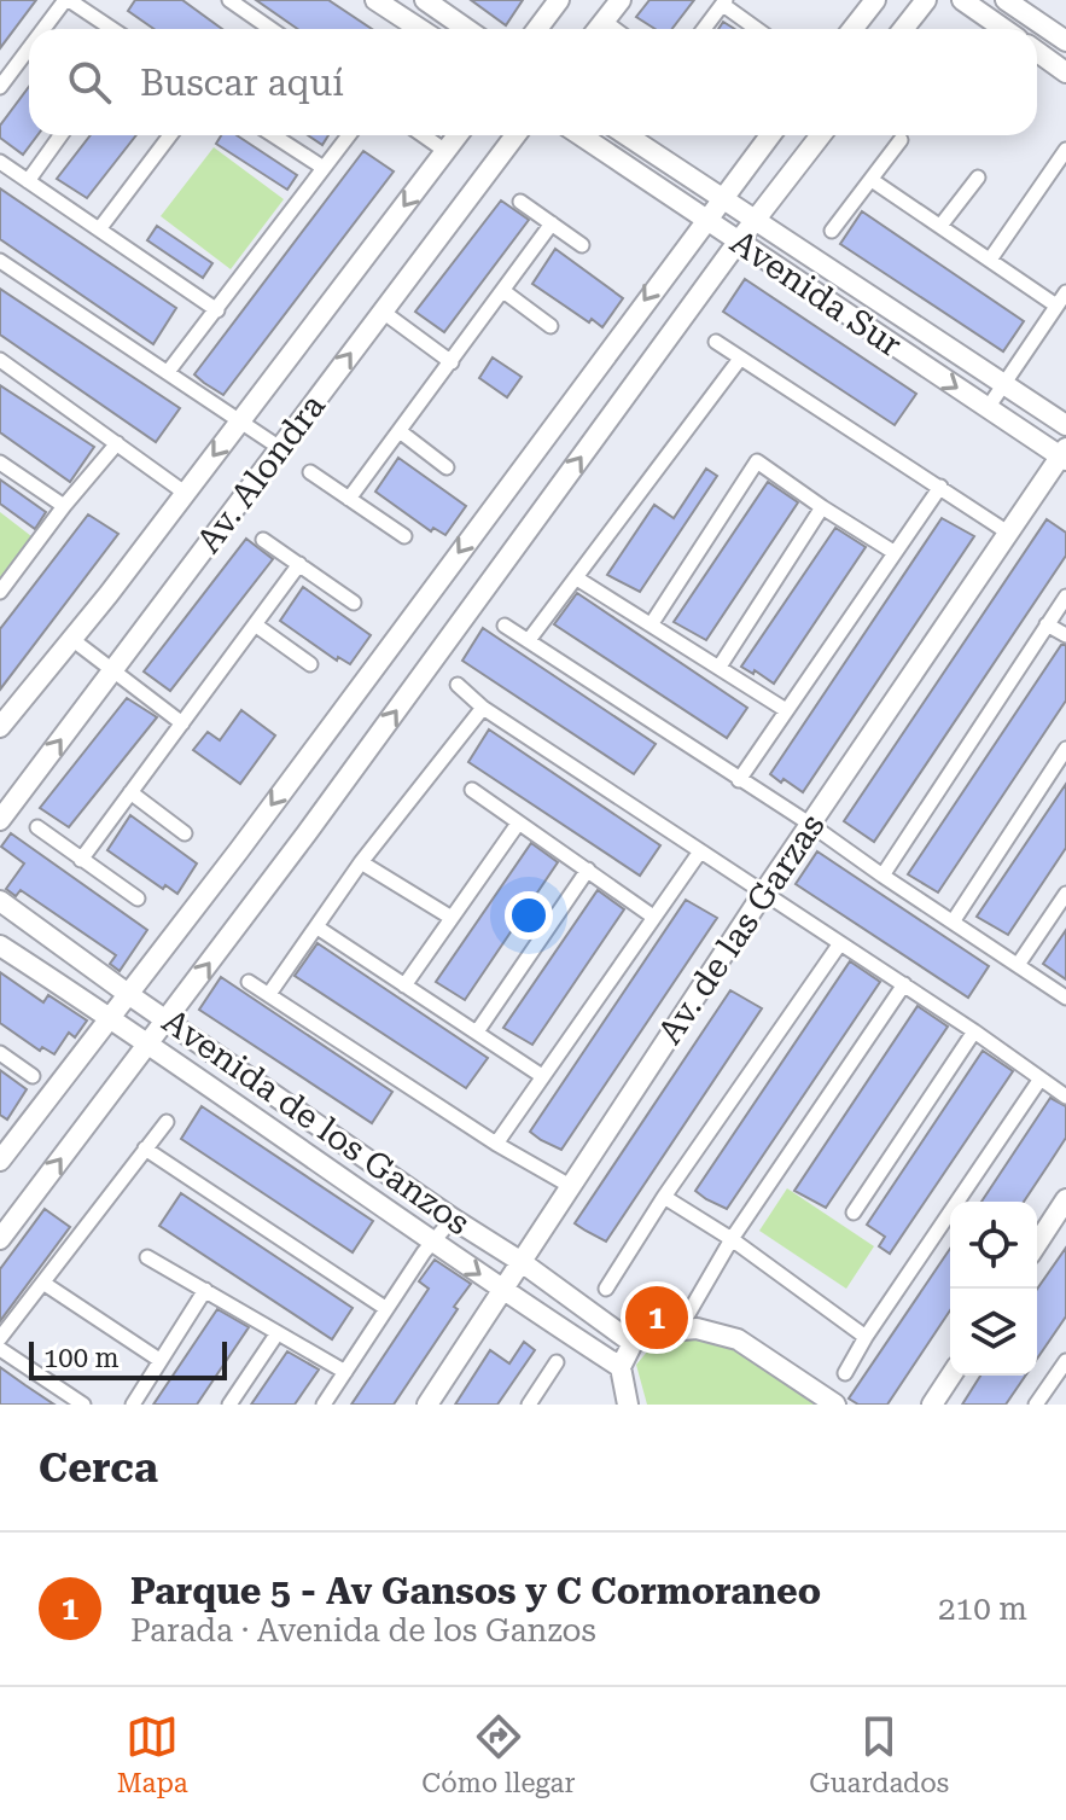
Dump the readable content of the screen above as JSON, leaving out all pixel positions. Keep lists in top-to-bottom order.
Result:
{
  "streets": {
    "main road": [
      "Avenida Sur",
      "Av. Alondra",
      "Av. de las Garzas",
      "Avenida de los Ganzos"
    ]
  },
  "crossings": [
    ["Avenida Sur", "Av. de las Garzas"],
    ["Av. de las Garzas", "Avenida de los Ganzos"]
  ],
  "scale_bar": "100 m",
  "page": {
    "search": "Buscar aquí",
    "pins": "1",
    "scale": "100 m",
    "heading": "Cerca",
    "list": [
      {
        "mark": "1",
        "name": "Parque 5 - Av Gansos y C Cormoraneo",
        "note": "Parada · Avenida de los Ganzos",
        "value": "210 m"
      }
    ],
    "nav": ["Mapa", "Cómo llegar", "Guardados"]
  }
}
